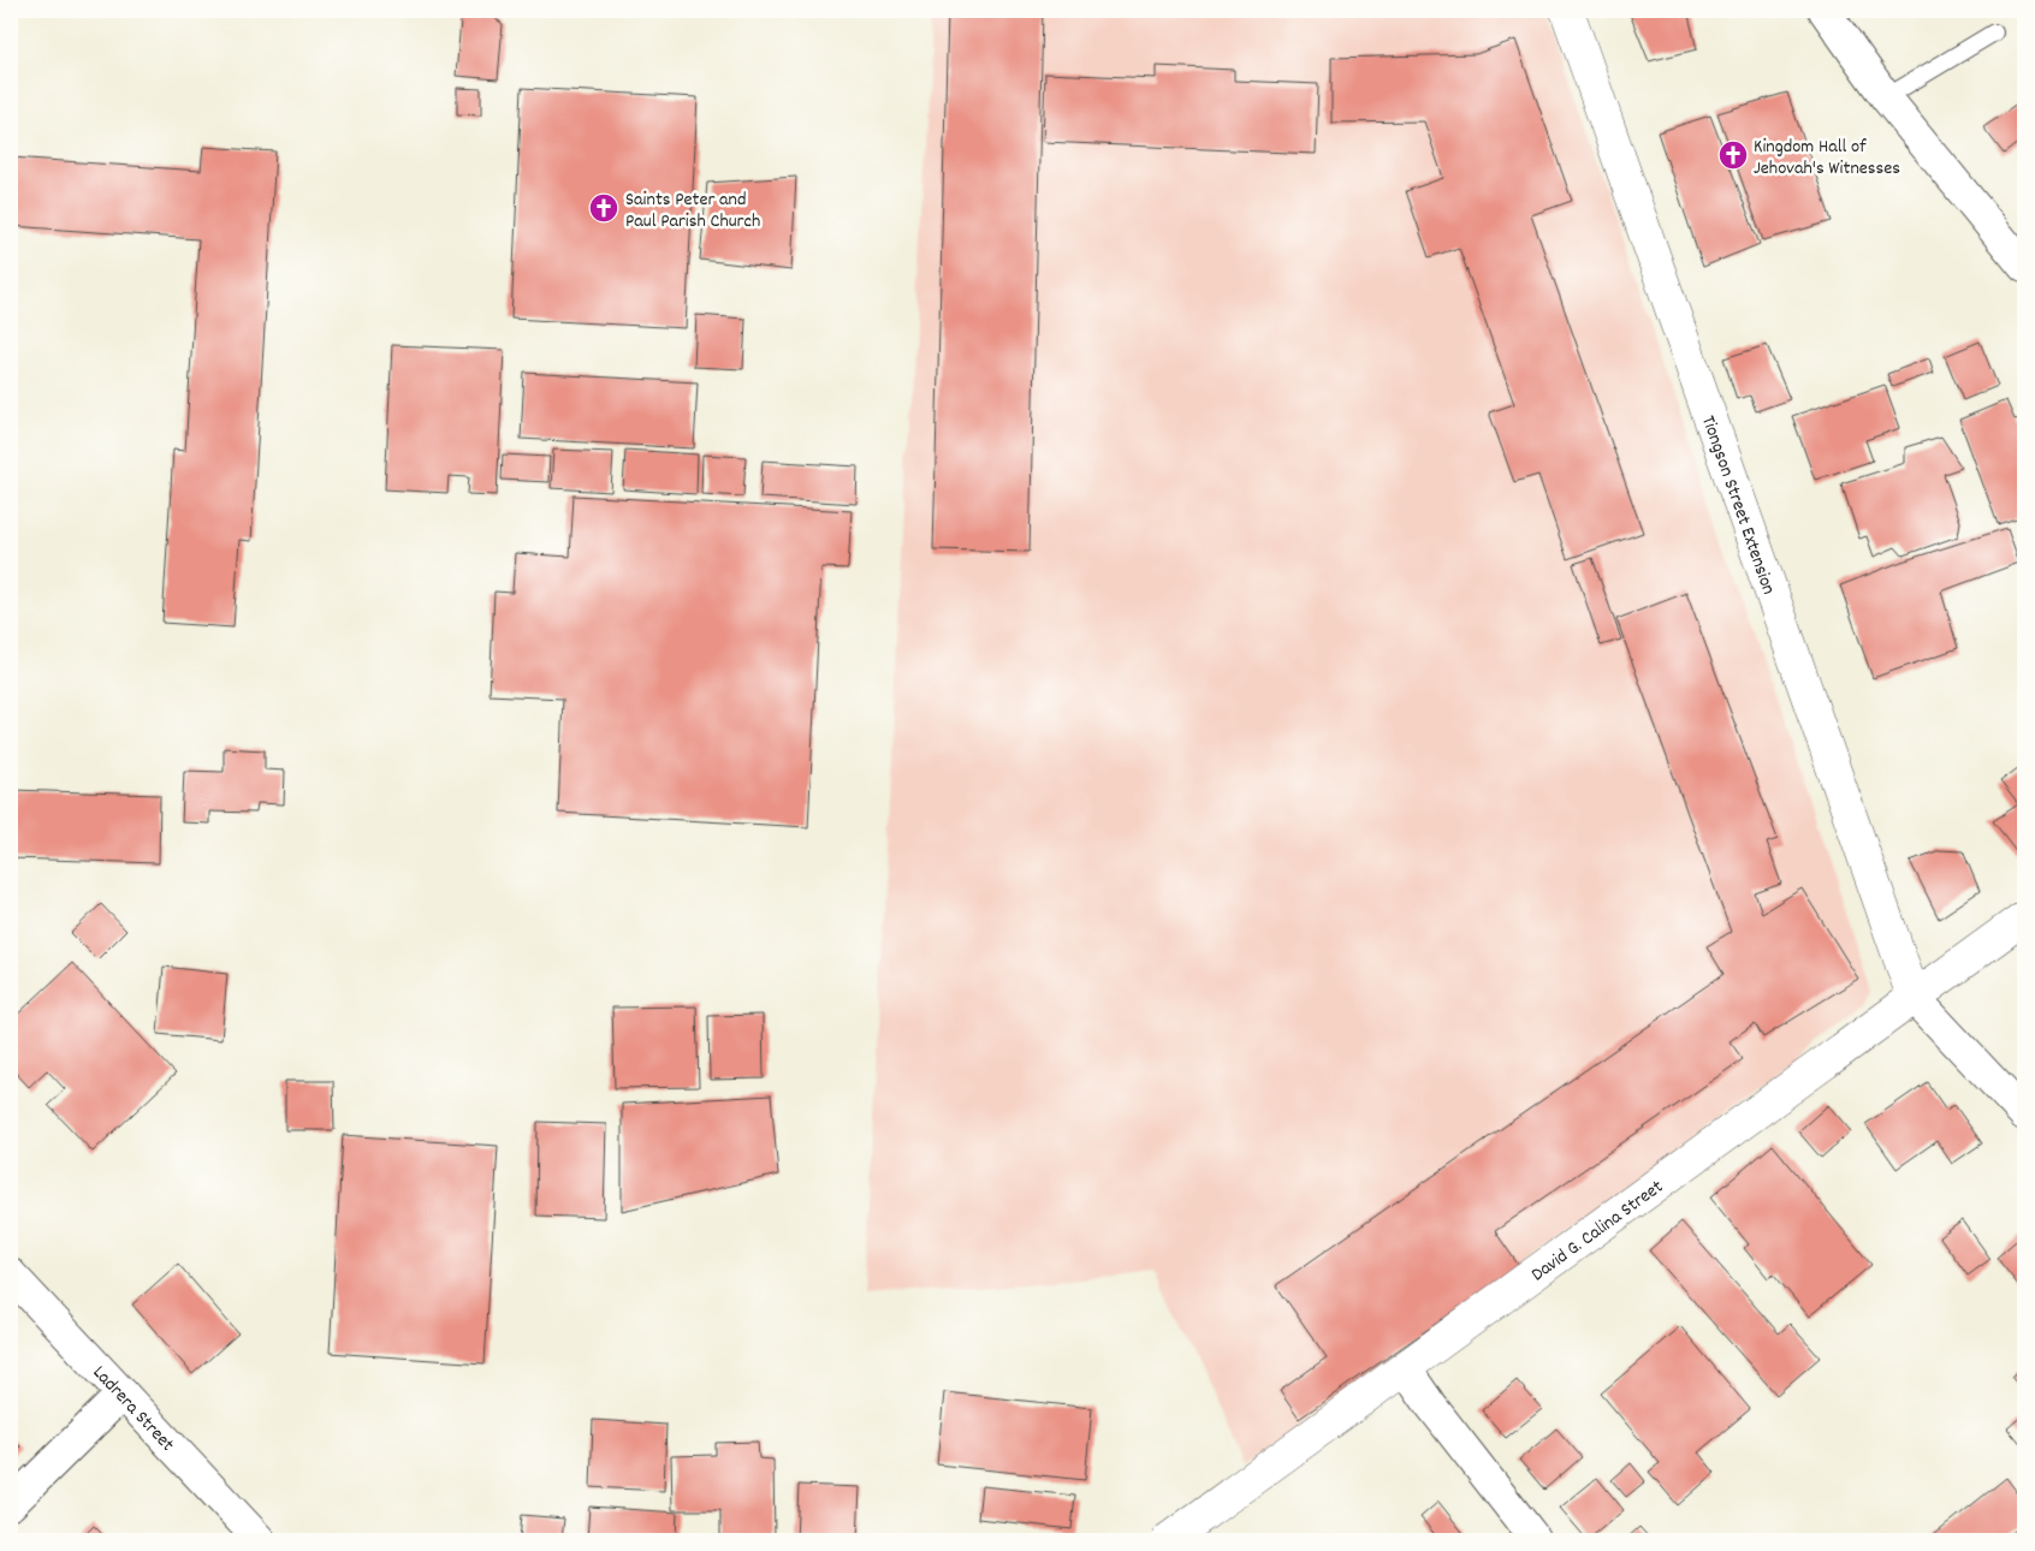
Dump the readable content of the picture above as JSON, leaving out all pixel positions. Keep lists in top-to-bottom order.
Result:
{
  "streets": {
    "street": ["Tiongson Street Extension", "David G. Calina Street", "Ladrera Street"]
  },
  "crossings": [
    ["Tiongson Street Extension", "David G. Calina Street"]
  ],
  "places": {
    "church": ["Kingdom Hall of Jehovah's Witnesses", "Saints Peter and Paul Parish Church"]
  }
}
